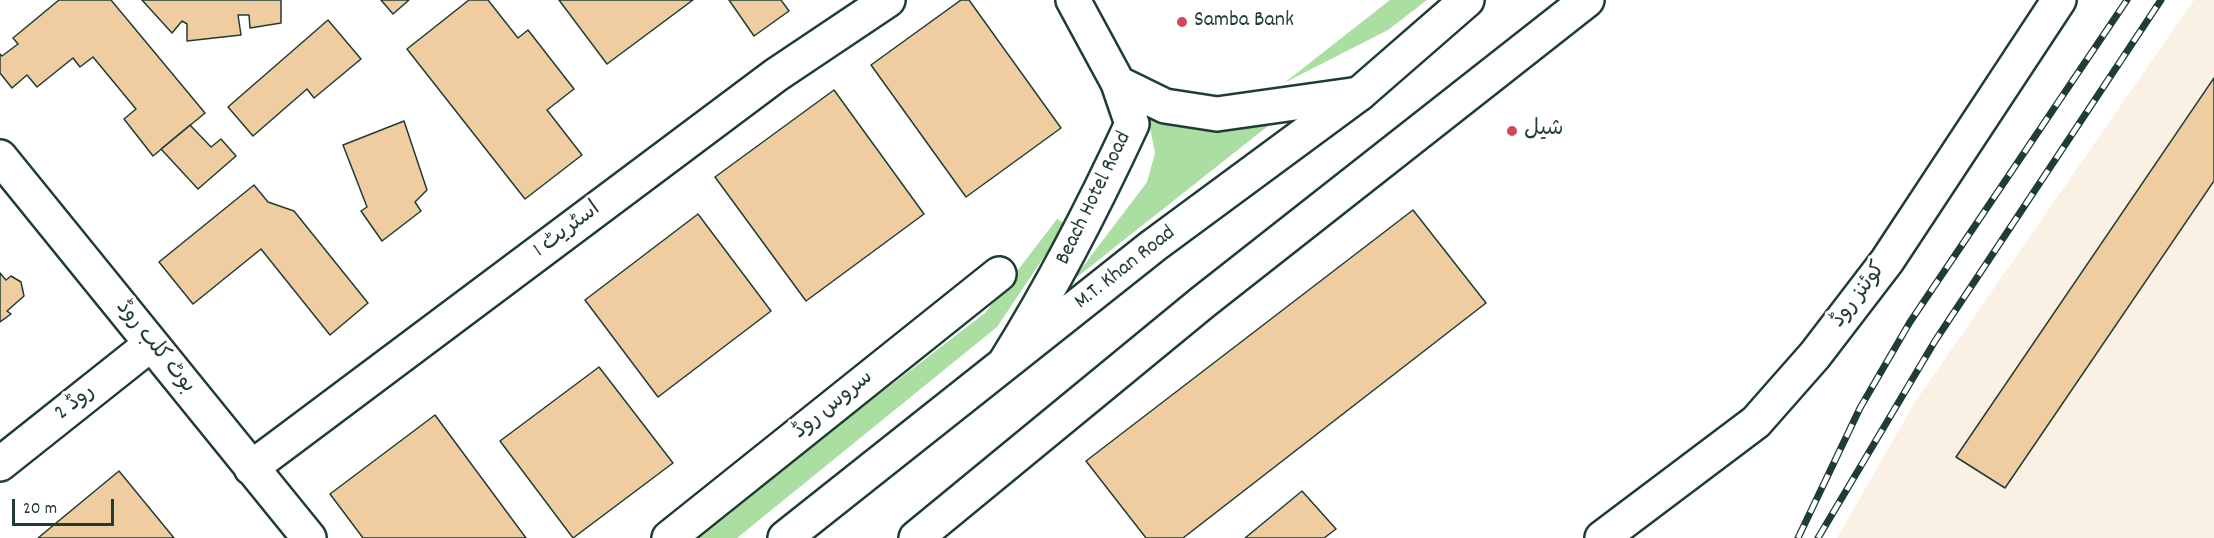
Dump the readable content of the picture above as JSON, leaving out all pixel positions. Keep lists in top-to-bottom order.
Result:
{
  "streets": {
    "main road": [
      "Beach Hotel Road",
      "اسٹریٹ 1",
      "M.T. Khan Road",
      "کوئنز روڈ",
      "بوٹ کلب روڈ",
      "روڈ 2",
      "سروس روڈ"
    ]
  },
  "crossings": [
    ["Beach Hotel Road", "M.T. Khan Road"],
    ["اسٹریٹ 1", "بوٹ کلب روڈ"],
    ["بوٹ کلب روڈ", "روڈ 2"]
  ],
  "places": ["Samba Bank", "شیل"],
  "scale_bar": "20 m"
}
